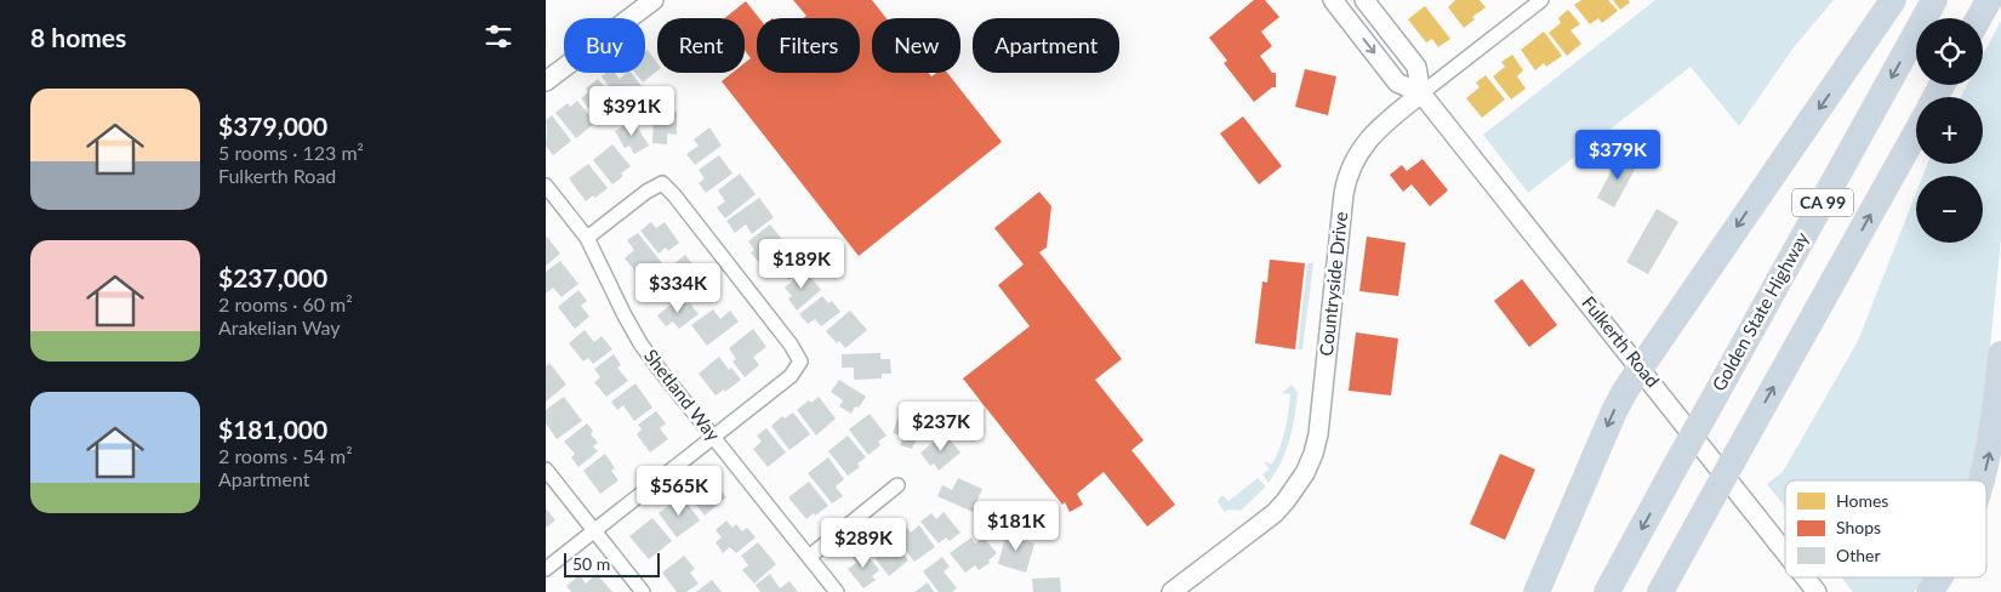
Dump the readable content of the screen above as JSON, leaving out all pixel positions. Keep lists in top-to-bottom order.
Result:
{
  "streets": {
    "highway": ["CA 99", "Golden State Highway"],
    "street": ["Countryside Drive", "Fulkerth Road", "Shetland Way"]
  },
  "crossings": [
    ["Countryside Drive", "Fulkerth Road"]
  ],
  "legend": ["Homes", "Shops", "Other"],
  "scale_bar": "50 m",
  "page": {
    "heading": "8 homes",
    "map_buttons": ["+", "−"],
    "chip": [
      "Buy",
      "Rent",
      "Filters",
      "New",
      "Apartment"
    ],
    "list": [
      {
        "name": "$379,000",
        "note": "5 rooms · 123 m² · Fulkerth Road"
      },
      {
        "name": "$237,000",
        "note": "2 rooms · 60 m² · Arakelian Way"
      },
      {
        "name": "$181,000",
        "note": "2 rooms · 54 m² · Apartment"
      }
    ],
    "price": [
      "$391K",
      "$379K",
      "$189K",
      "$334K",
      "$237K",
      "$565K",
      "$181K",
      "$289K"
    ],
    "scale": "50 m"
  }
}
